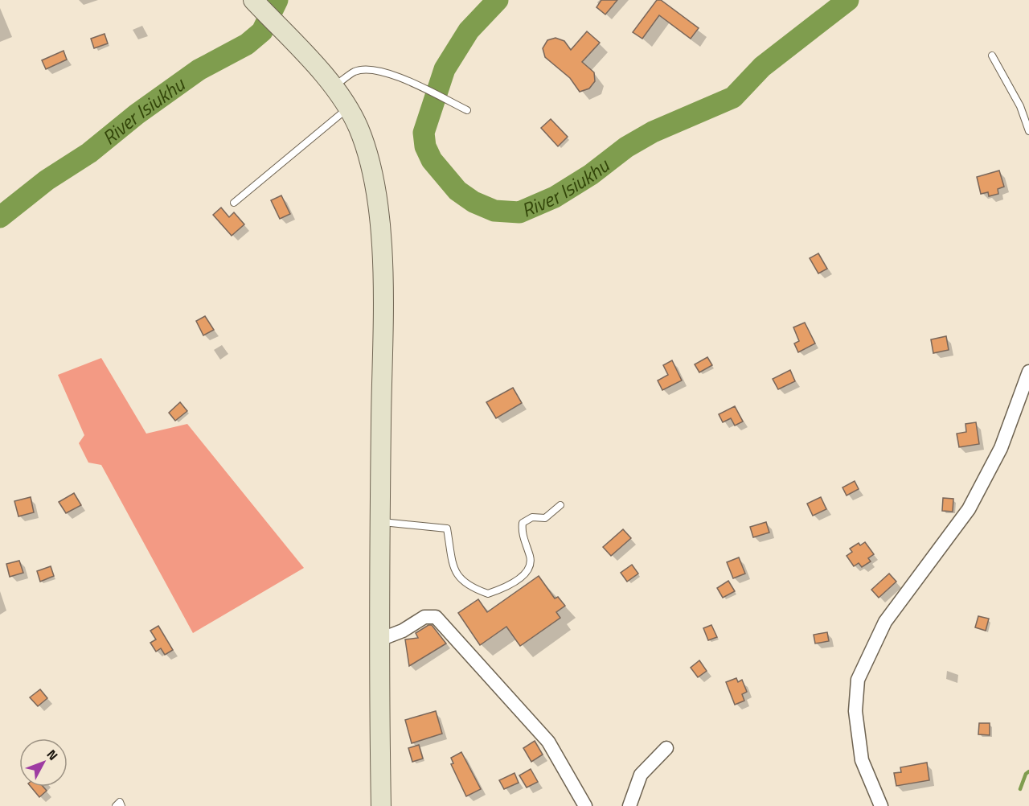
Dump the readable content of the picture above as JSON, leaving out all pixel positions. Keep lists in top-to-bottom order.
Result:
{
  "water": ["River Isiukhu"],
  "north": "top right"
}
